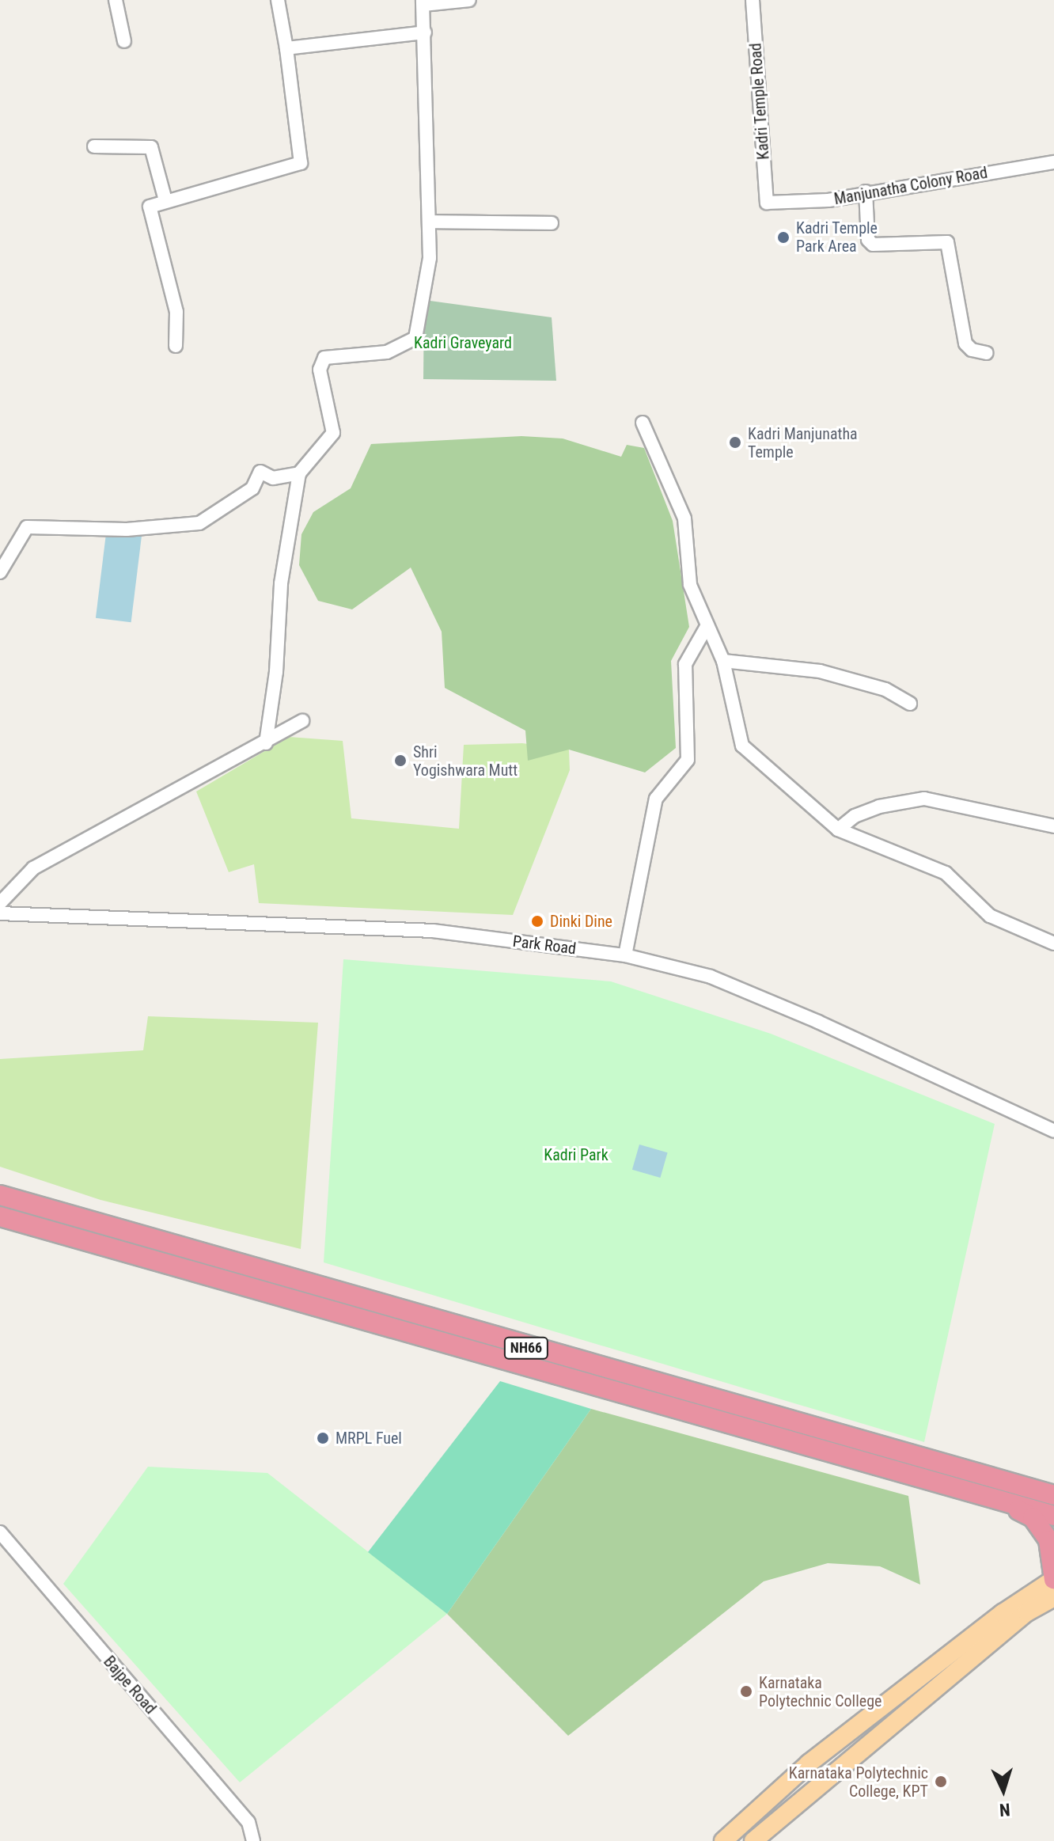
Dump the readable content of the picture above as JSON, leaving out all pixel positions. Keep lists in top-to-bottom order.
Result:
{
  "streets": {
    "highway": ["NH66"],
    "street": [
      "Kadri Temple Road",
      "Manjunatha Colony Road",
      "Park Road",
      "Bajpe Road"
    ]
  },
  "crossings": [
    ["Kadri Temple Road", "Manjunatha Colony Road"]
  ],
  "parks": ["Kadri Graveyard", "Kadri Park"],
  "places": [
    "Kadri Temple Park Area",
    "Kadri Manjunatha Temple",
    "Shri Yogishwara Mutt",
    "Dinki Dine",
    "MRPL Fuel",
    "Karnataka Polytechnic College",
    "Karnataka Polytechnic College, KPT"
  ],
  "north": "bottom"
}
